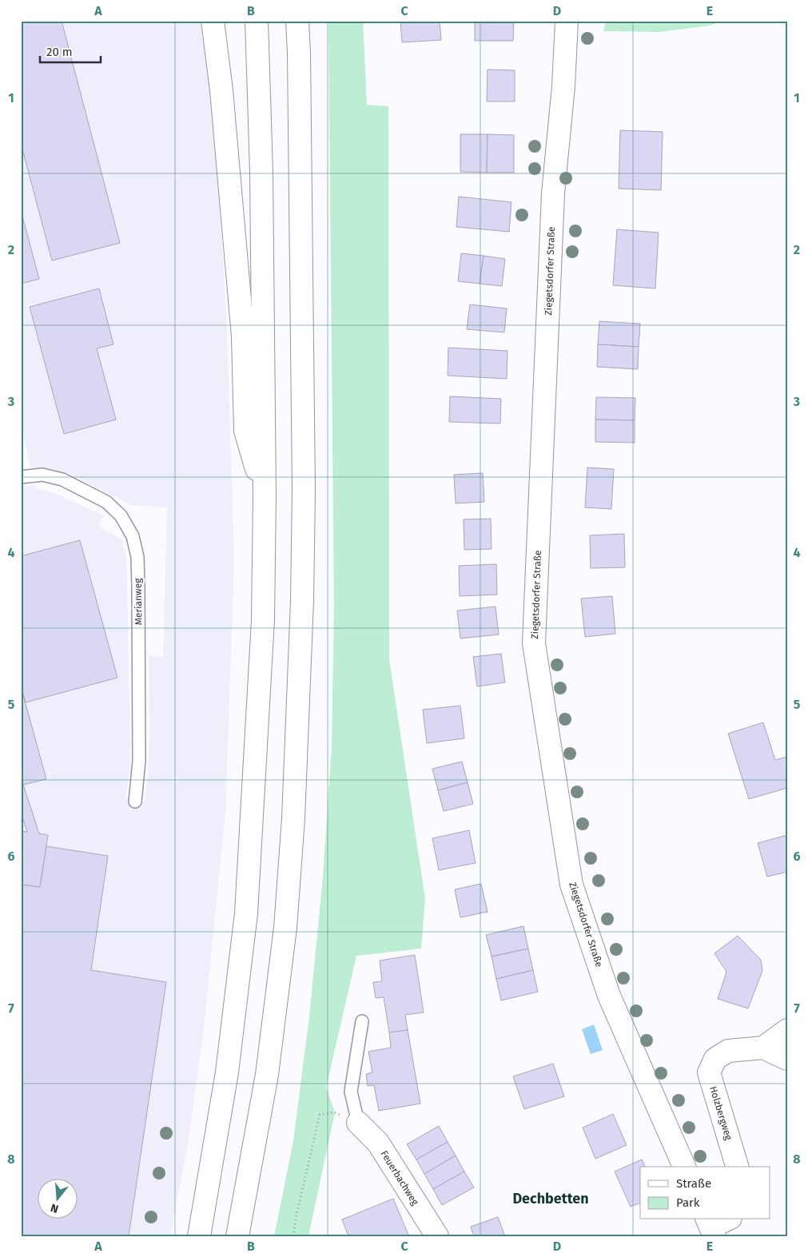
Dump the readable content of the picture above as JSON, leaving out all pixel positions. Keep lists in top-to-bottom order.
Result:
{
  "streets": {
    "main road": ["Ziegetsdorfer Straße", "Holzbergweg", "Feuerbachweg"],
    "lane": ["Merianweg"]
  },
  "districts": ["Dechbetten"],
  "legend": ["Straße", "Park"],
  "scale_bar": "20 m",
  "north": "bottom",
  "grid": {
    "columns": [
      "A",
      "B",
      "C",
      "D",
      "E"
    ],
    "rows": [
      "1",
      "2",
      "3",
      "4",
      "5",
      "6",
      "7",
      "8"
    ]
  }
}
